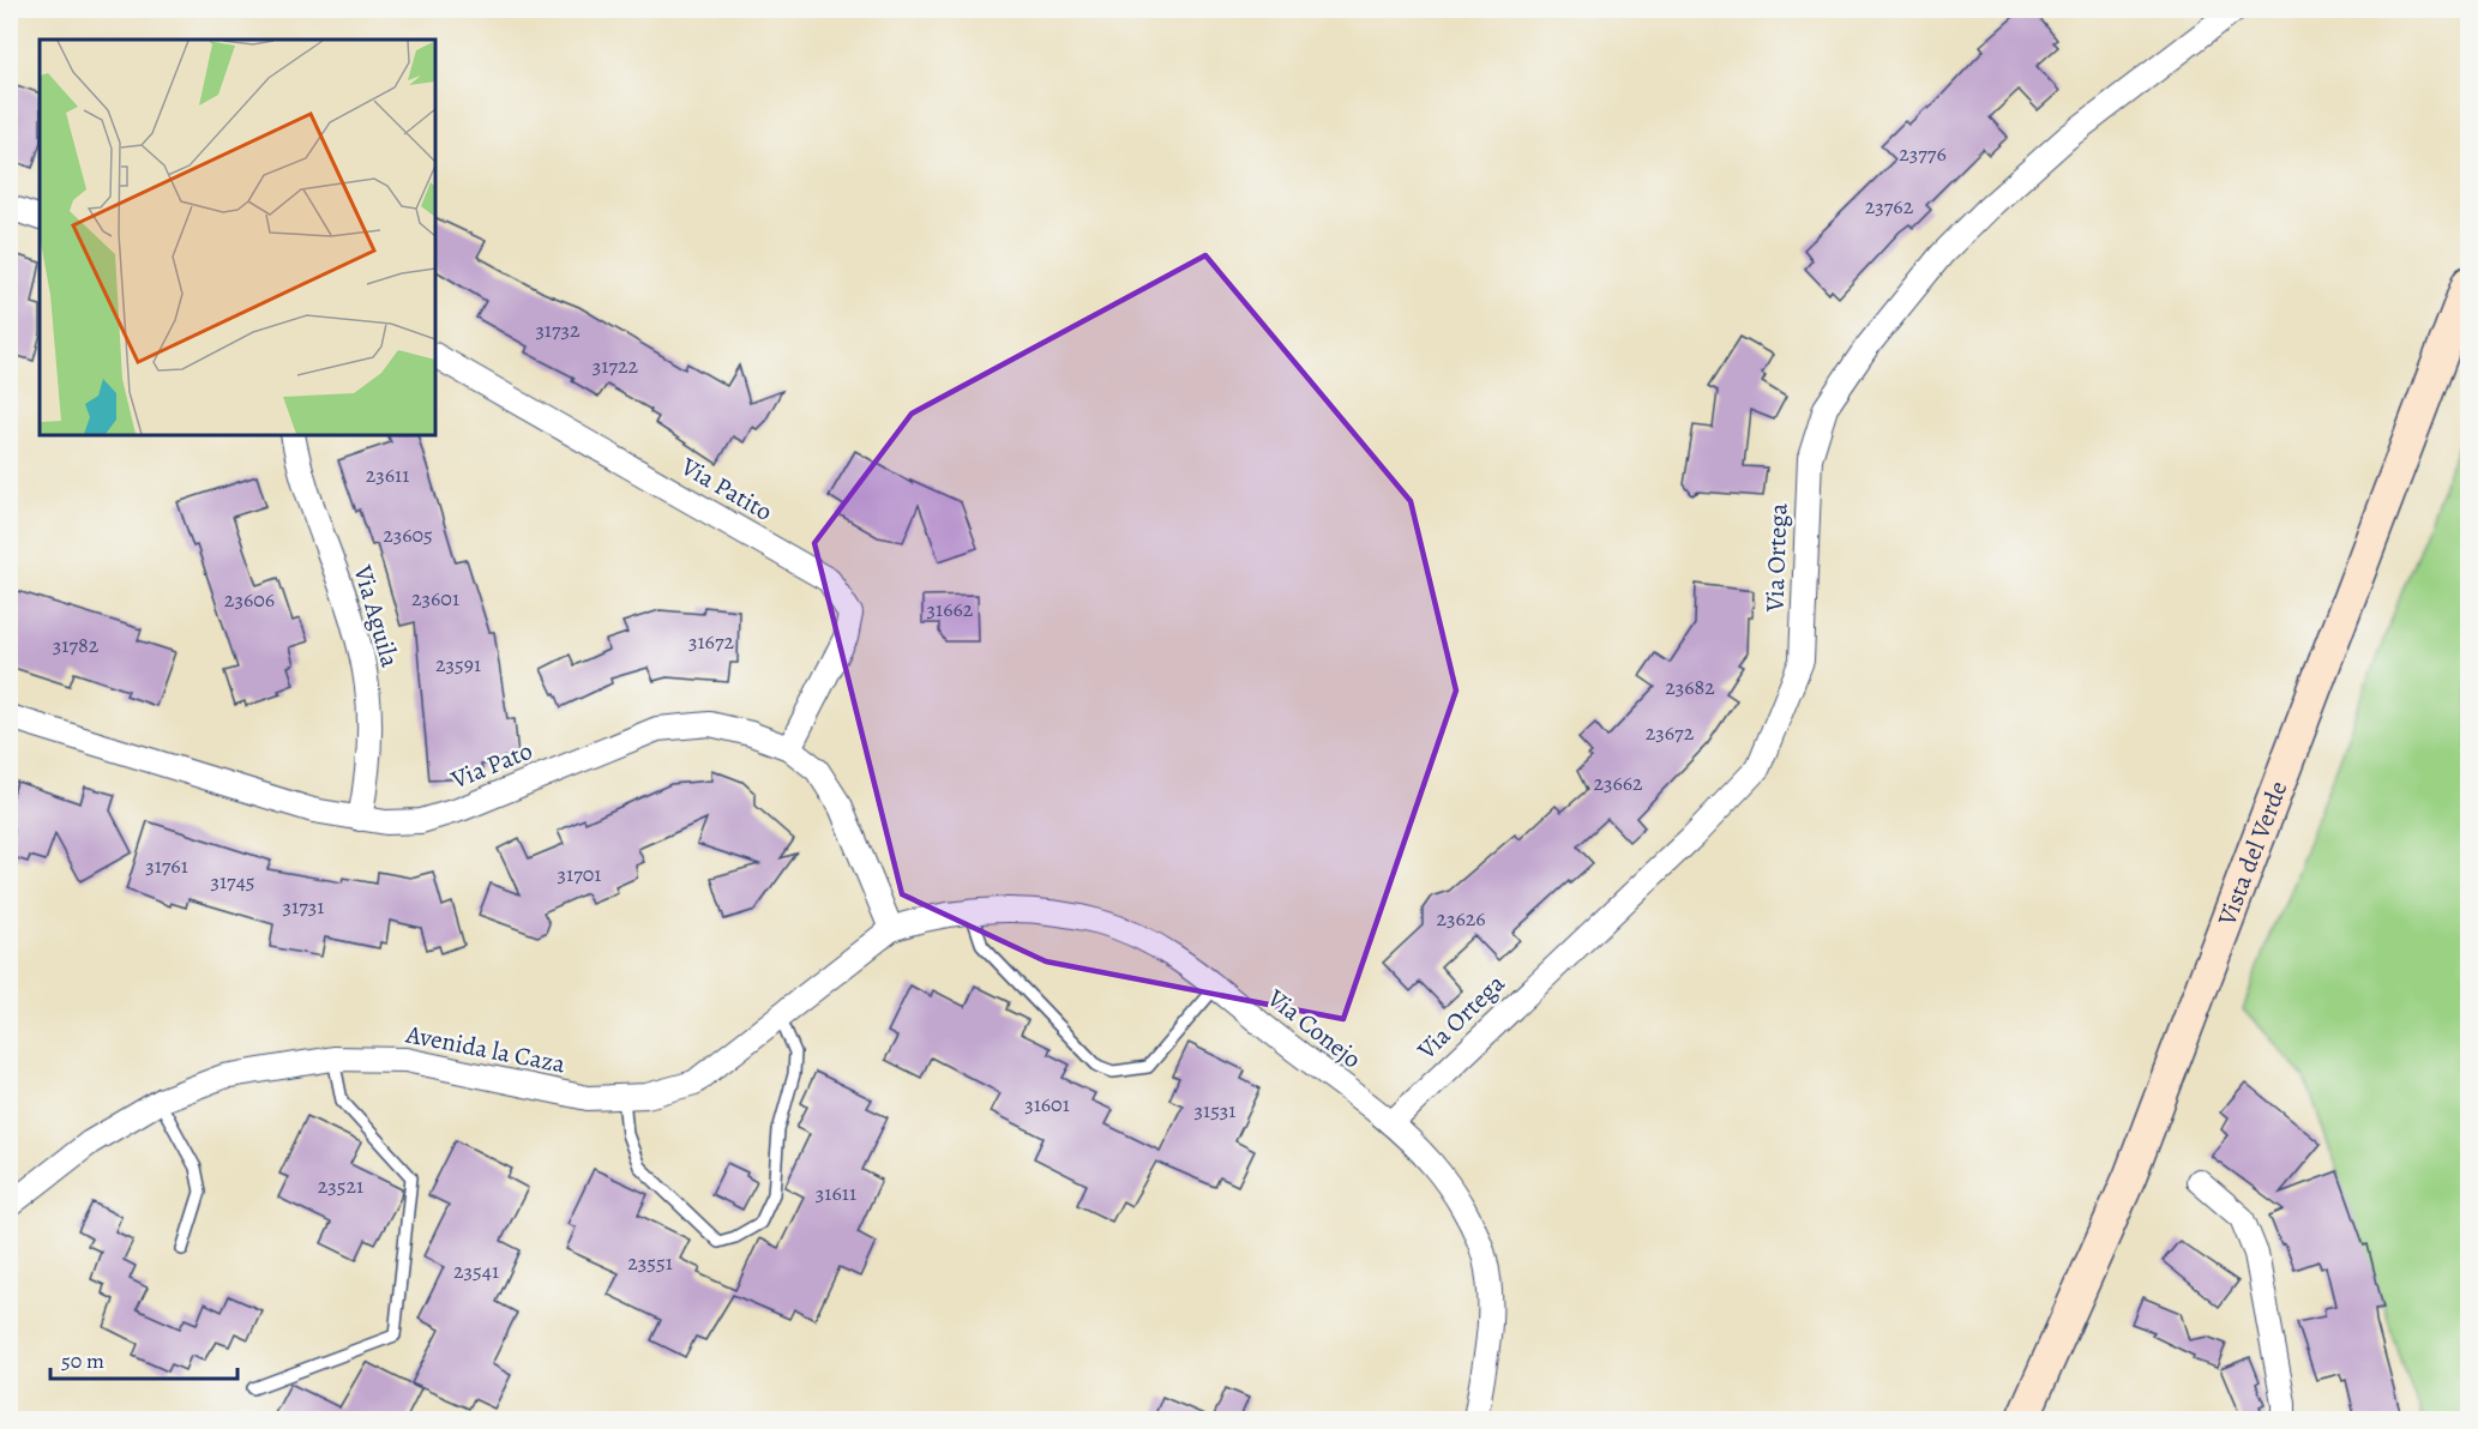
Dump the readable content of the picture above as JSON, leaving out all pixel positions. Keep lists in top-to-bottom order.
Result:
{
  "streets": {
    "street": [
      "Via Patito",
      "Via Ortega",
      "Via Aguila",
      "Via Pato",
      "Vista del Verde",
      "Via Conejo",
      "Avenida la Caza"
    ]
  },
  "crossings": [
    ["Via Patito", "Via Pato"],
    ["Via Ortega", "Via Conejo"],
    ["Via Aguila", "Via Pato"],
    ["Via Pato", "Via Conejo"],
    ["Via Pato", "Avenida la Caza"],
    ["Via Conejo", "Avenida la Caza"]
  ],
  "house_numbers": [
    "23776",
    "23762",
    "31732",
    "31722",
    "23611",
    "23605",
    "23601",
    "23606",
    "31662",
    "31672",
    "31782",
    "23591",
    "23682",
    "23672",
    "23662",
    "31761",
    "31701",
    "31745",
    "31731",
    "23626",
    "31601",
    "31531",
    "23521",
    "31611",
    "23551",
    "23541"
  ],
  "scale_bar": "50 m"
}
